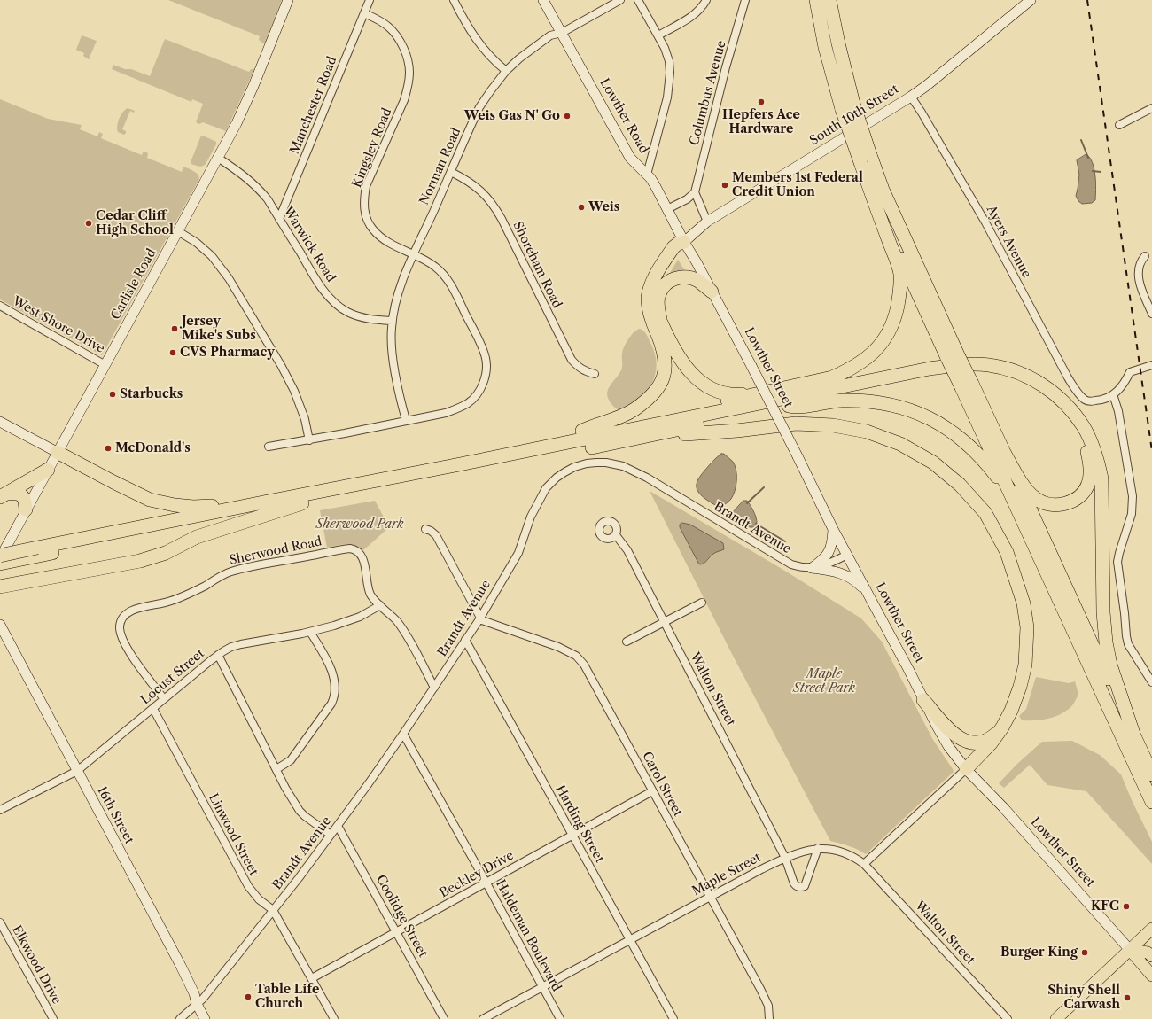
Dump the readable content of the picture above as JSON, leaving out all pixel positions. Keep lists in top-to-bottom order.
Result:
{
  "streets": {
    "main road": [
      "South 10th Street",
      "Lowther Road",
      "Carlisle Road",
      "Lowther Street",
      "16th Street"
    ],
    "street": [
      "Columbus Avenue",
      "Manchester Road",
      "Kingsley Road",
      "Norman Road",
      "Ayers Avenue",
      "Warwick Road",
      "Shoreham Road",
      "West Shore Drive",
      "Brandt Avenue",
      "Sherwood Road",
      "Locust Street",
      "Walton Street",
      "Carol Street",
      "Harding Street",
      "Linwood Street",
      "Beckley Drive",
      "Maple Street",
      "Coolidge Street",
      "Haldeman Boulevard",
      "Elkwood Drive"
    ]
  },
  "crossings": [
    ["Manchester Road", "Kingsley Road"],
    ["Manchester Road", "Warwick Road"],
    ["South 10th Street", "Lowther Road"],
    ["South 10th Street", "Ayers Avenue"],
    ["South 10th Street", "Lowther Street"],
    ["Lowther Road", "Norman Road"],
    ["Lowther Road", "Lowther Street"],
    ["Kingsley Road", "Norman Road"],
    ["Norman Road", "Warwick Road"],
    ["Norman Road", "Shoreham Road"],
    ["Warwick Road", "Carlisle Road"],
    ["Carlisle Road", "West Shore Drive"],
    ["Lowther Street", "Brandt Avenue"],
    ["Brandt Avenue", "Sherwood Road"],
    ["Brandt Avenue", "Carol Street"],
    ["Brandt Avenue", "16th Street"],
    ["Brandt Avenue", "Harding Street"],
    ["Brandt Avenue", "Linwood Street"],
    ["Brandt Avenue", "Coolidge Street"],
    ["Brandt Avenue", "Haldeman Boulevard"],
    ["Sherwood Road", "Locust Street"],
    ["Locust Street", "16th Street"],
    ["Locust Street", "Linwood Street"],
    ["Walton Street", "Maple Street"],
    ["Carol Street", "Beckley Drive"],
    ["Carol Street", "Maple Street"],
    ["Harding Street", "Beckley Drive"],
    ["Harding Street", "Maple Street"],
    ["Linwood Street", "Beckley Drive"],
    ["Beckley Drive", "Coolidge Street"],
    ["Beckley Drive", "Haldeman Boulevard"],
    ["Maple Street", "Haldeman Boulevard"]
  ],
  "parks": ["Sherwood Park", "Maple Street Park"],
  "places": [
    "Hepfers Ace Hardware",
    "Weis Gas N' Go",
    "Members 1st Federal Credit Union",
    "Weis",
    "Cedar Cliff High School",
    "Jersey Mike's Subs",
    "CVS Pharmacy",
    "Starbucks",
    "McDonald's",
    "KFC",
    "Burger King",
    "Table Life Church",
    "Shiny Shell Carwash"
  ]
}
